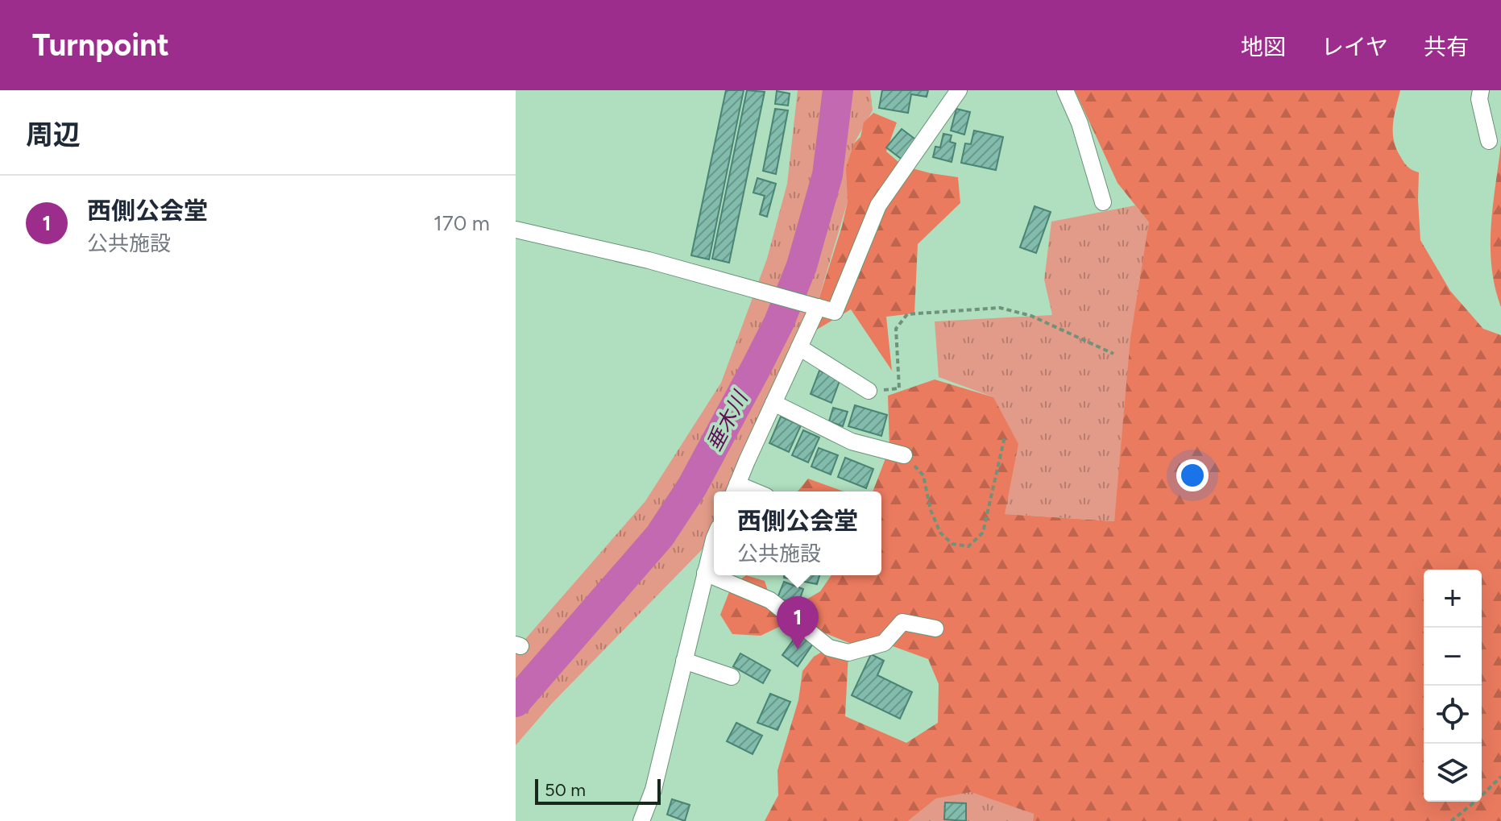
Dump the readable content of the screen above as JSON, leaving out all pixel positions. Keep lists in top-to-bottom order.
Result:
{
  "water": ["垂木川"],
  "scale_bar": "50 m",
  "page": {
    "header": "Turnpoint",
    "nav": ["地図", "レイヤ", "共有"],
    "heading": "周辺",
    "list": [
      {
        "mark": "1",
        "name": "西側公会堂",
        "note": "公共施設",
        "value": "170 m"
      }
    ],
    "popup": ["西側公会堂", "公共施設"],
    "map_buttons": ["+", "−"],
    "pins": "1",
    "scale": "50 m"
  }
}
